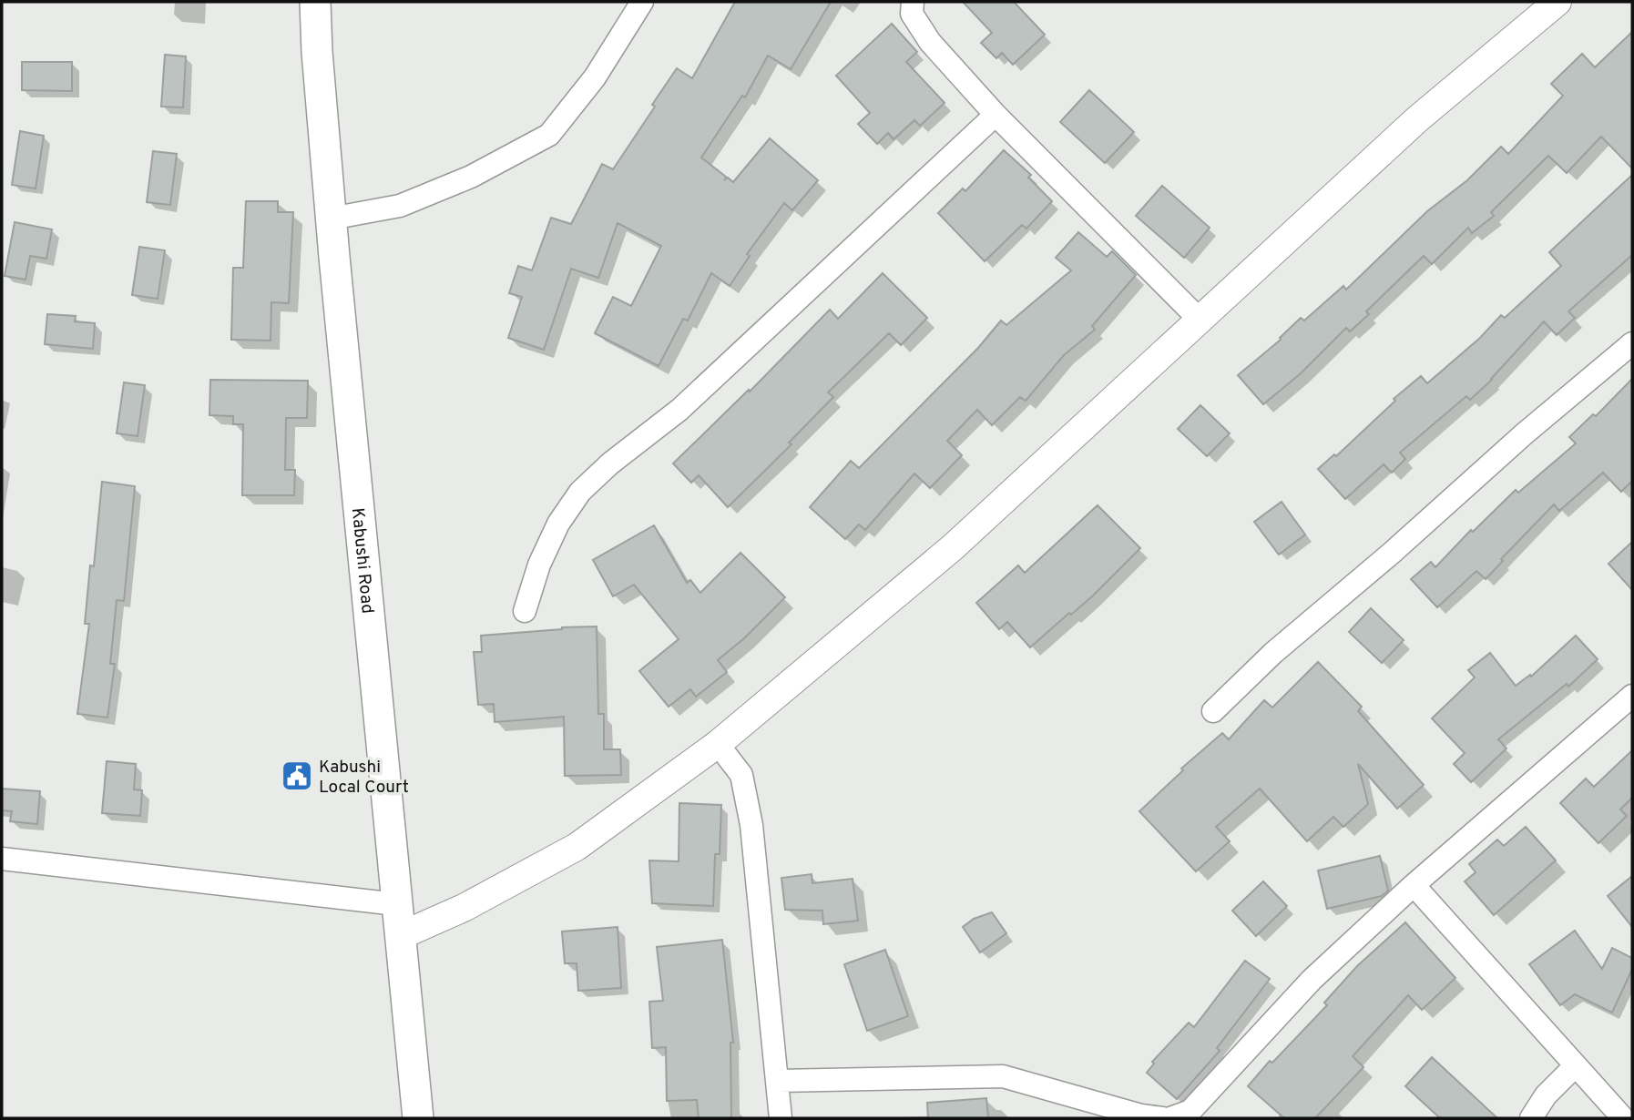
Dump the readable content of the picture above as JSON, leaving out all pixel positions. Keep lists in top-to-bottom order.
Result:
{
  "streets": {
    "main road": ["Kabushi Road"]
  },
  "places": {
    "public building": ["Kabushi Local Court"]
  }
}
